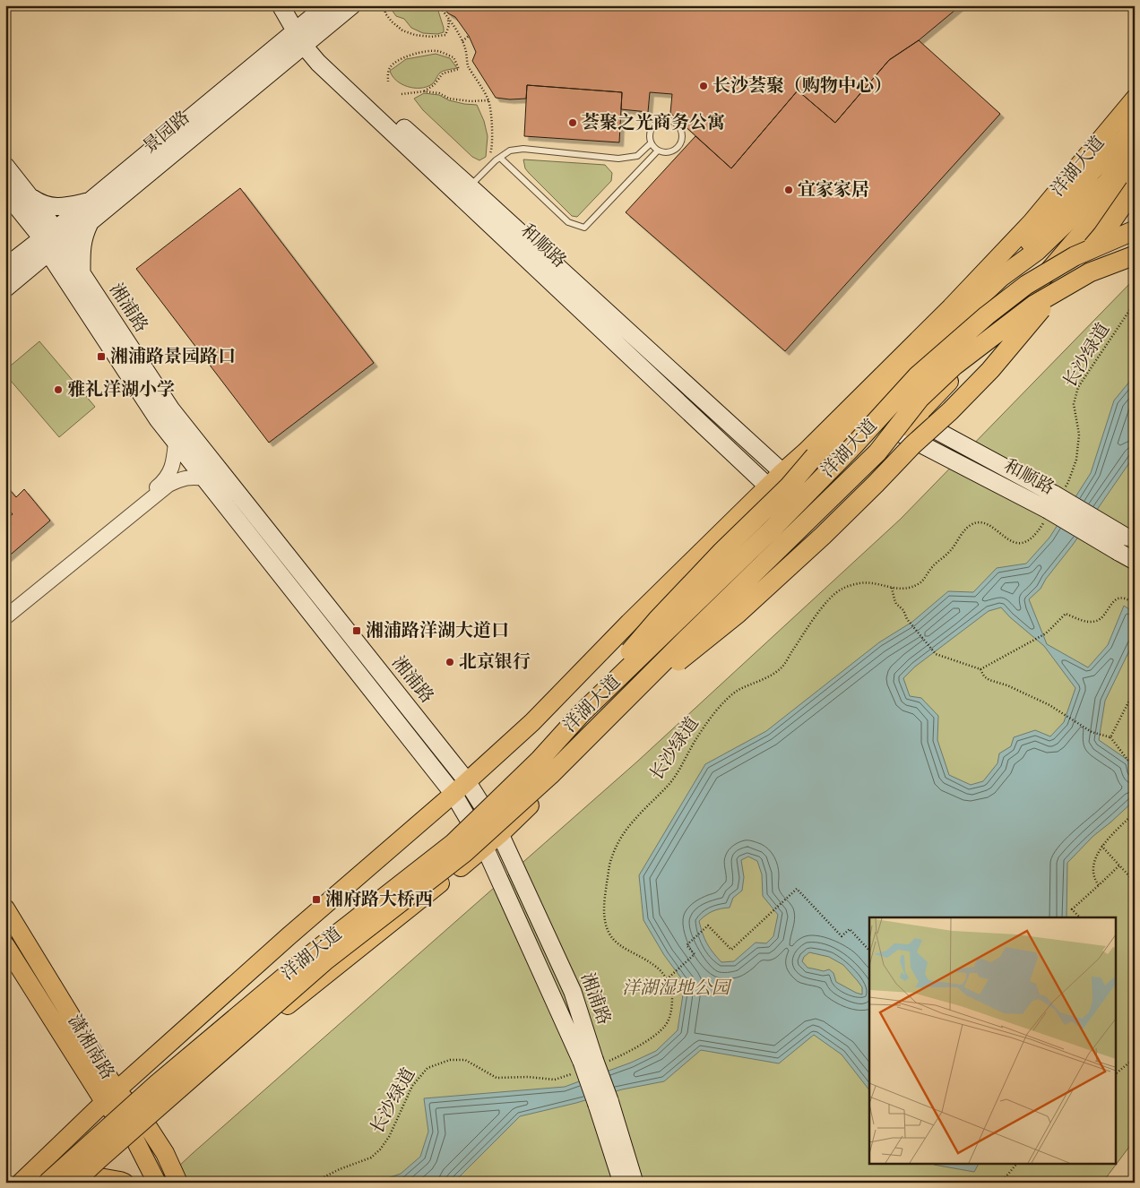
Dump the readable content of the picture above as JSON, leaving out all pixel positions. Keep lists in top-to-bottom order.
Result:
{
  "streets": {
    "highway": ["洋湖大道"],
    "main road": [
      "景园路",
      "和顺路",
      "湘浦路",
      "潇湘南路"
    ],
    "path": ["长沙绿道"]
  },
  "crossings": [
    ["景园路", "和顺路"],
    ["景园路", "湘浦路"],
    ["洋湖大道", "和顺路"],
    ["洋湖大道", "湘浦路"],
    ["洋湖大道", "潇湘南路"],
    ["和顺路", "长沙绿道"],
    ["湘浦路", "长沙绿道"]
  ],
  "parks": ["洋湖湿地公园"],
  "places": {
    "other": [
      "长沙荟聚（购物中心）",
      "荟聚之光商务公寓",
      "宜家家居",
      "雅礼洋湖小学",
      "北京银行"
    ],
    "transit": ["湘浦路景园路口", "湘浦路洋湖大道口", "湘府路大桥西"]
  }
}
